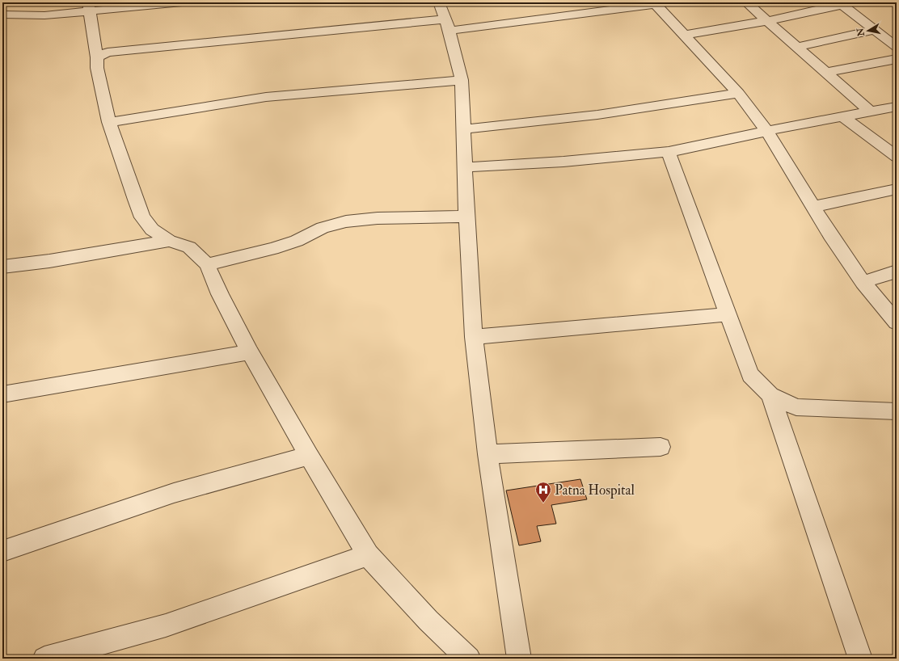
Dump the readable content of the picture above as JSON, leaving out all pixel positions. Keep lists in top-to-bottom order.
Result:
{
  "places": {
    "hospital": ["Patna Hospital"]
  },
  "north": "left"
}
